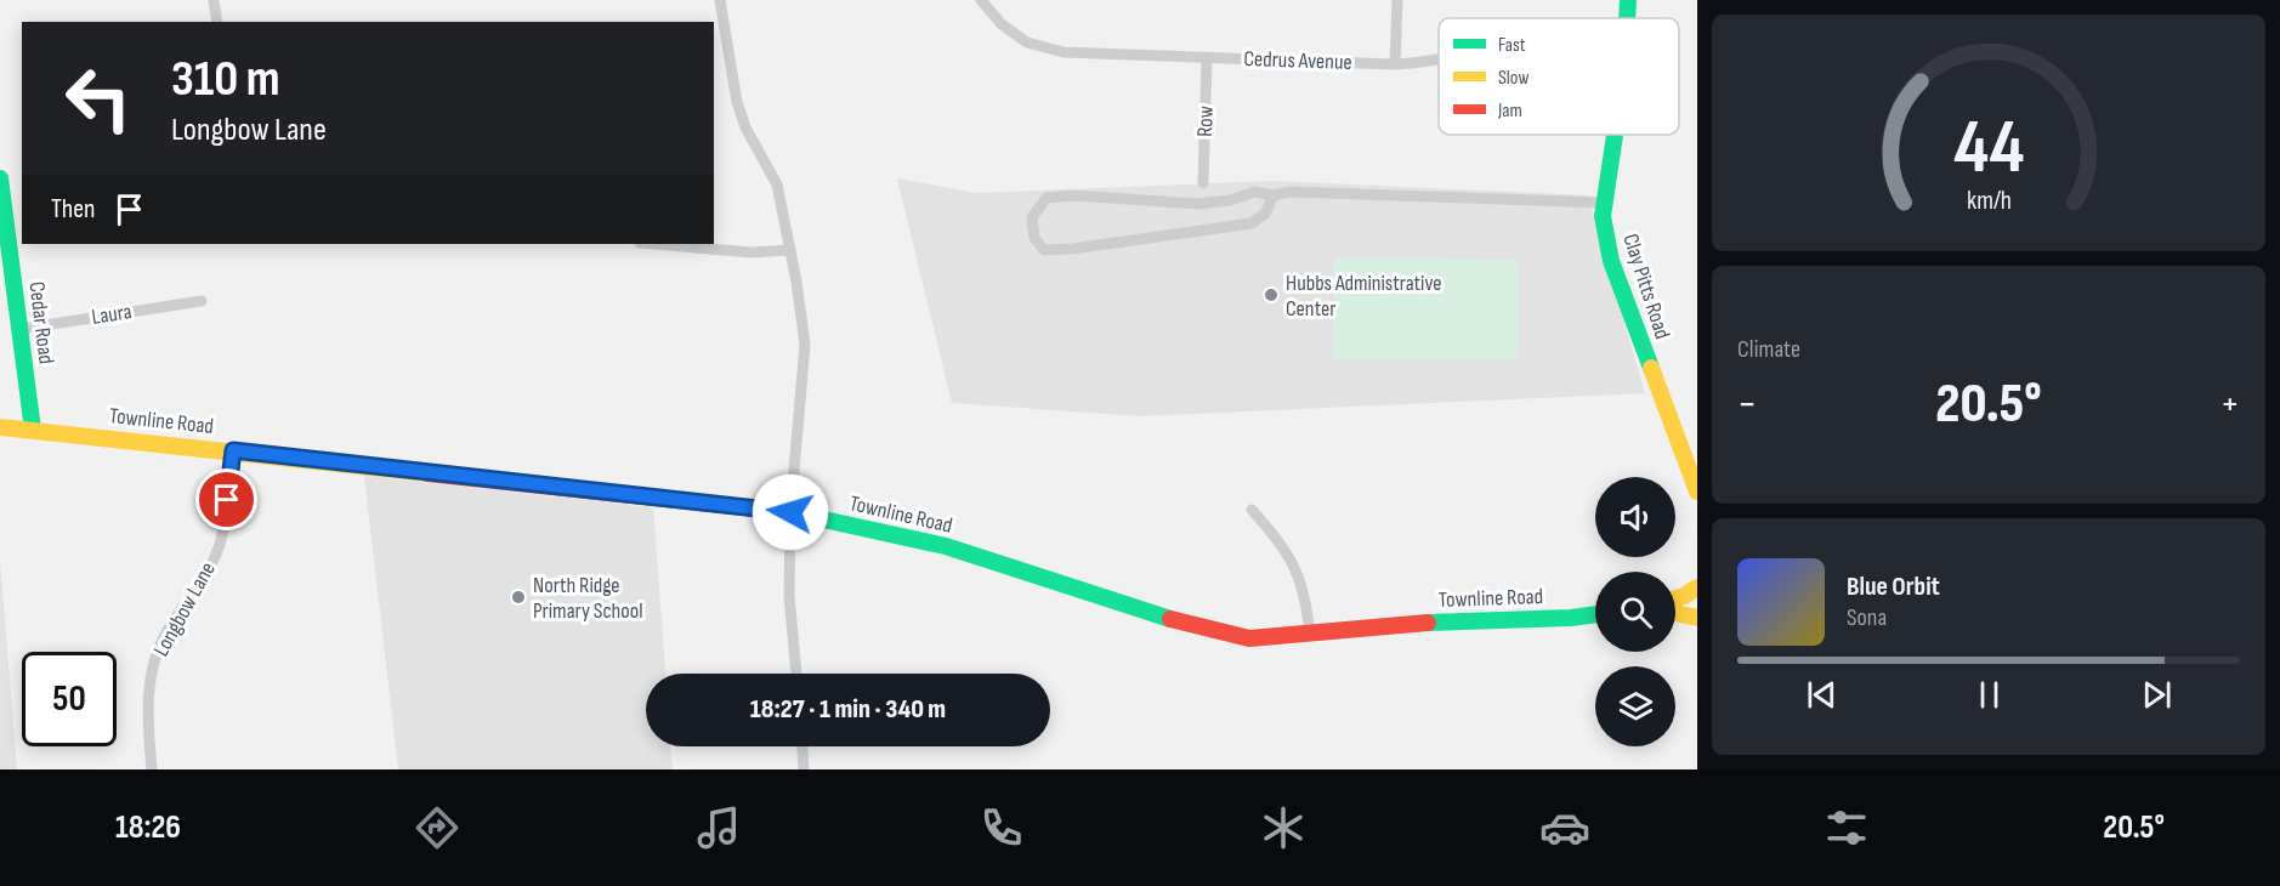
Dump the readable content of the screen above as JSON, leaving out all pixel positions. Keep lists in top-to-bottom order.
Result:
{
  "streets": {
    "main road": ["Clay Pitts Road", "Cedar Road", "Townline Road"],
    "street": [
      "Cedrus Avenue",
      "Row",
      "Laura",
      "Longbow Lane"
    ]
  },
  "crossings": [
    ["Cedrus Avenue", "Row"],
    ["Laura", "Cedar Road"],
    ["Cedar Road", "Townline Road"],
    ["Townline Road", "Longbow Lane"]
  ],
  "places": ["Hubbs Administrative Center", "North Ridge Primary School"],
  "legend": ["Fast", "Slow", "Jam"],
  "page": {
    "turn": ["310 m", "Longbow Lane"],
    "then": "Then",
    "tile": "Climate",
    "heat": ["−", "20.5°", "+"],
    "song": ["Blue Orbit", "Sona"],
    "limit": "50",
    "trip": "18:27 · 1 min · 340 m",
    "tabs": ["18:26", "20.5°"],
    "gauge": ["44", "km/h"]
  }
}
